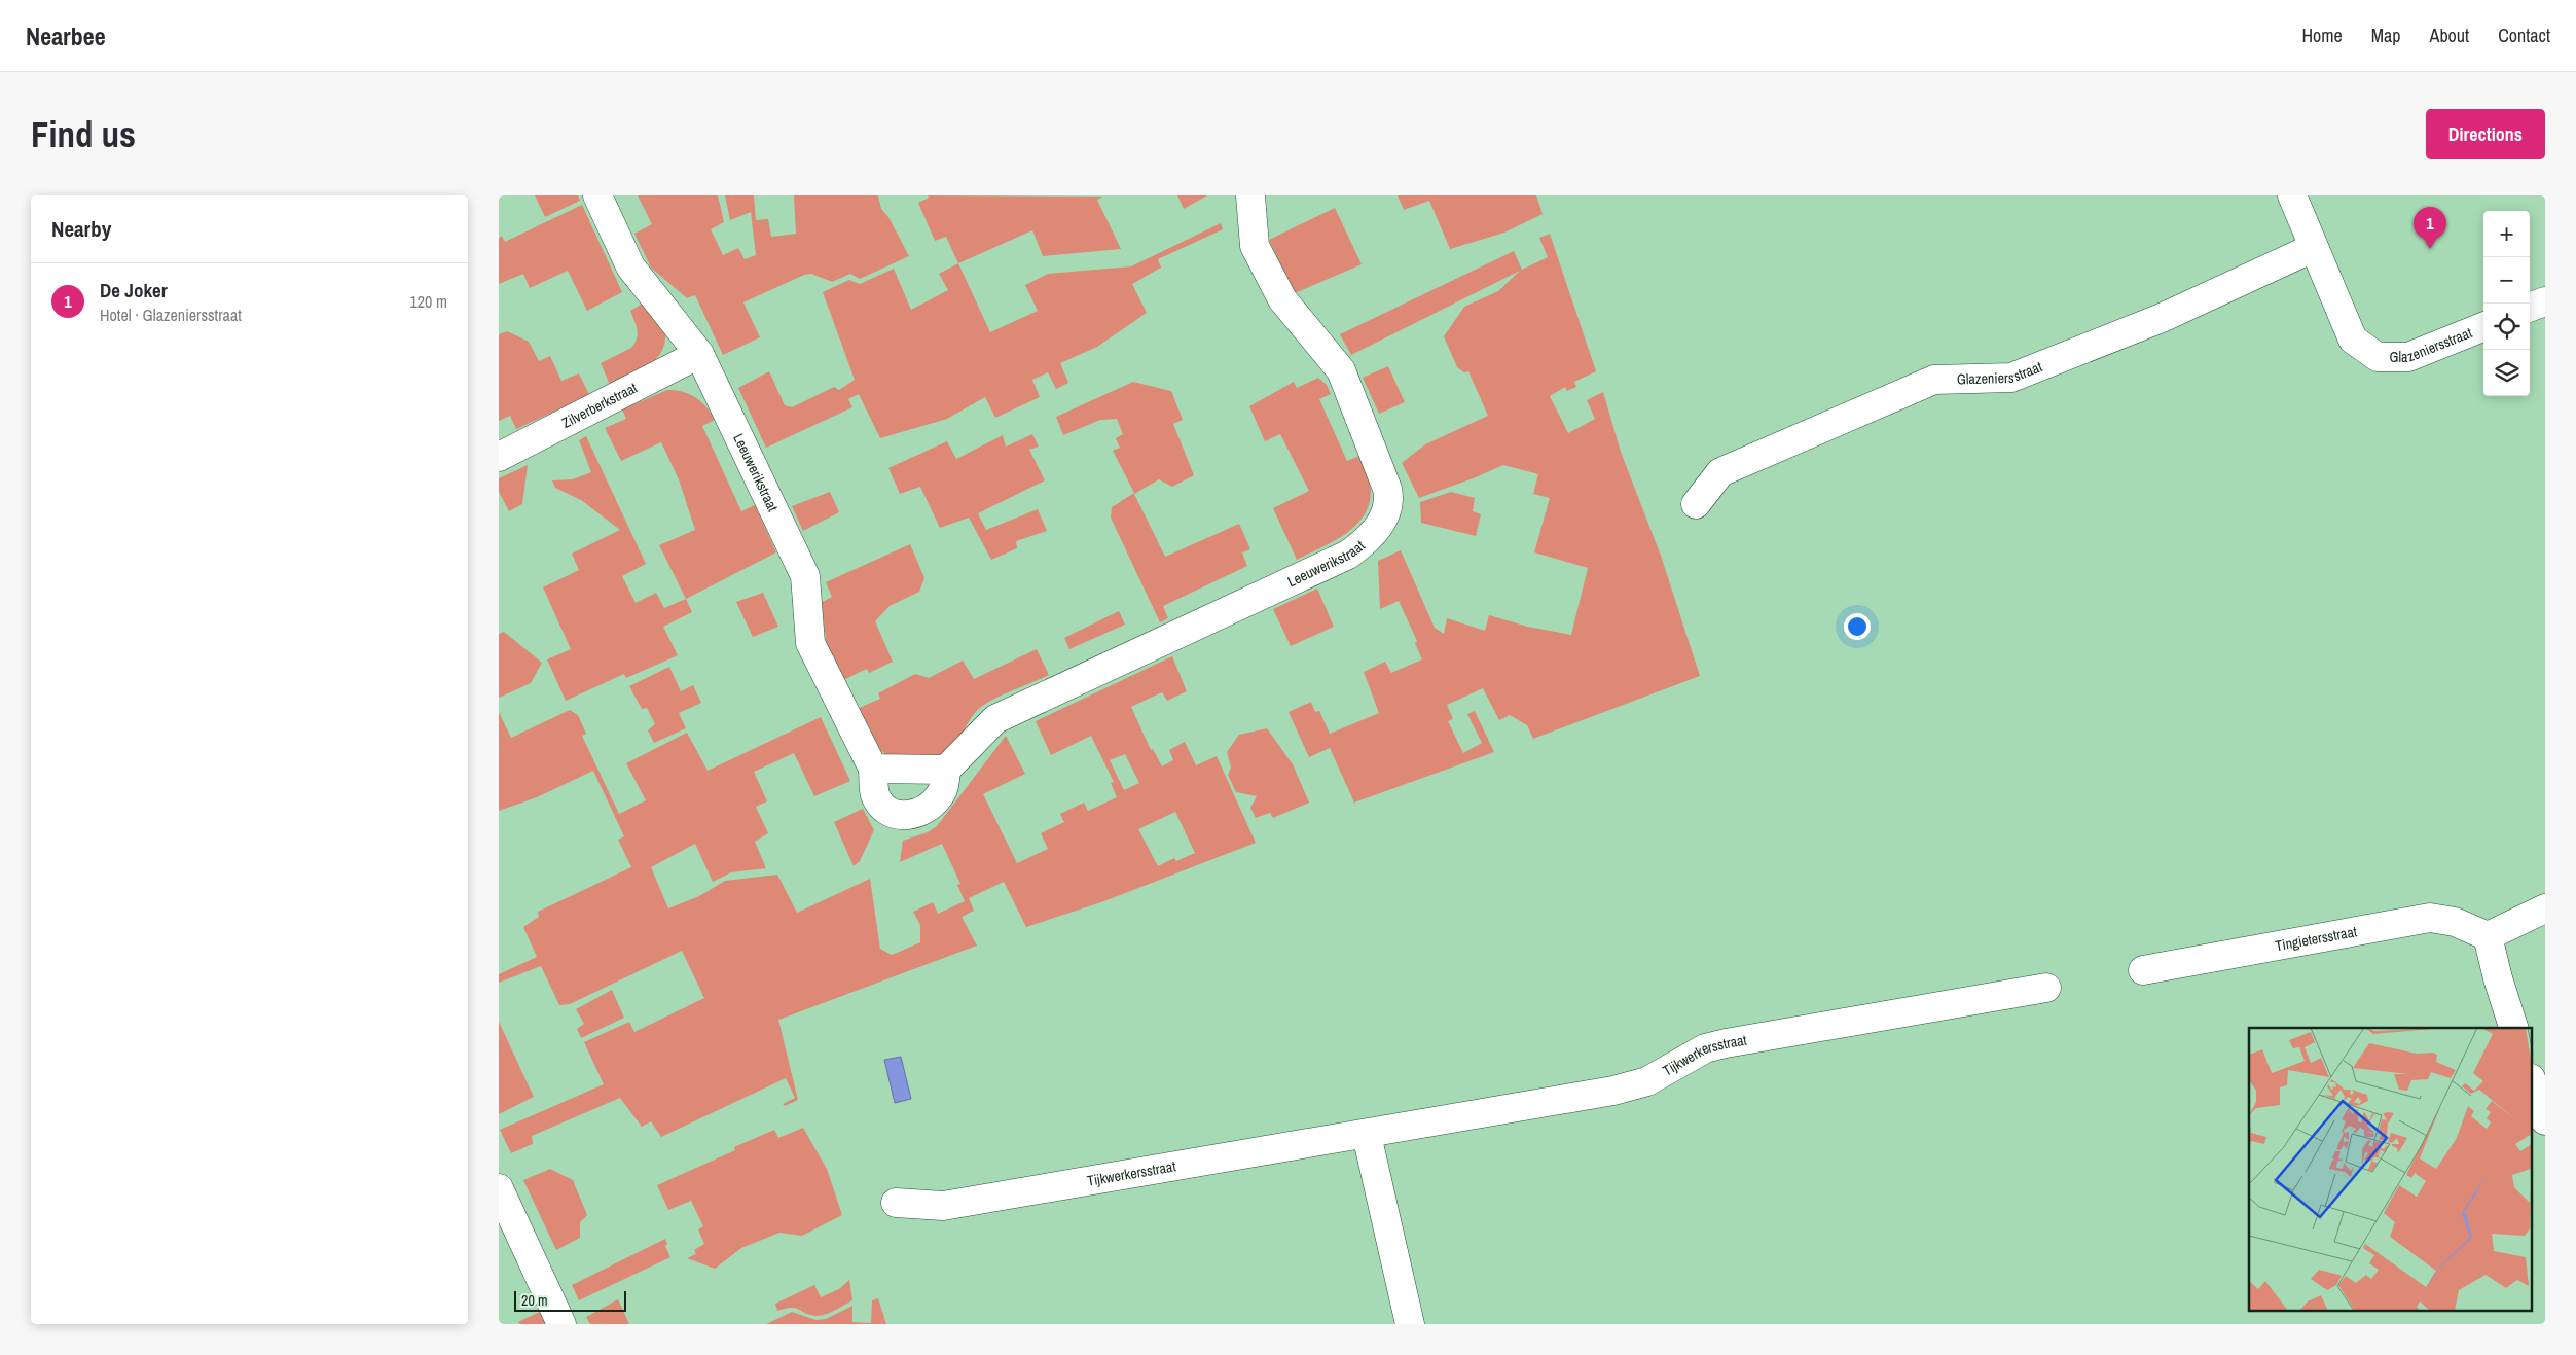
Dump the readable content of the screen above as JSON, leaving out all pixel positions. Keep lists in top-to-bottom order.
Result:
{
  "streets": {
    "street": [
      "Glazeniersstraat",
      "Zilverberkstraat",
      "Leeuwerikstraat",
      "Tingietersstraat",
      "Tijkwerkersstraat"
    ]
  },
  "crossings": [
    ["Zilverberkstraat", "Leeuwerikstraat"]
  ],
  "scale_bar": "20 m",
  "page": {
    "header": "Nearbee",
    "nav": [
      "Home",
      "Map",
      "About",
      "Contact"
    ],
    "buttons": "Directions",
    "title": "Find us",
    "heading": "Nearby",
    "pins": "1",
    "map_buttons": ["+", "−"],
    "list": [
      {
        "mark": "1",
        "name": "De Joker",
        "note": "Hotel · Glazeniersstraat",
        "value": "120 m"
      }
    ],
    "scale": "20 m"
  }
}
